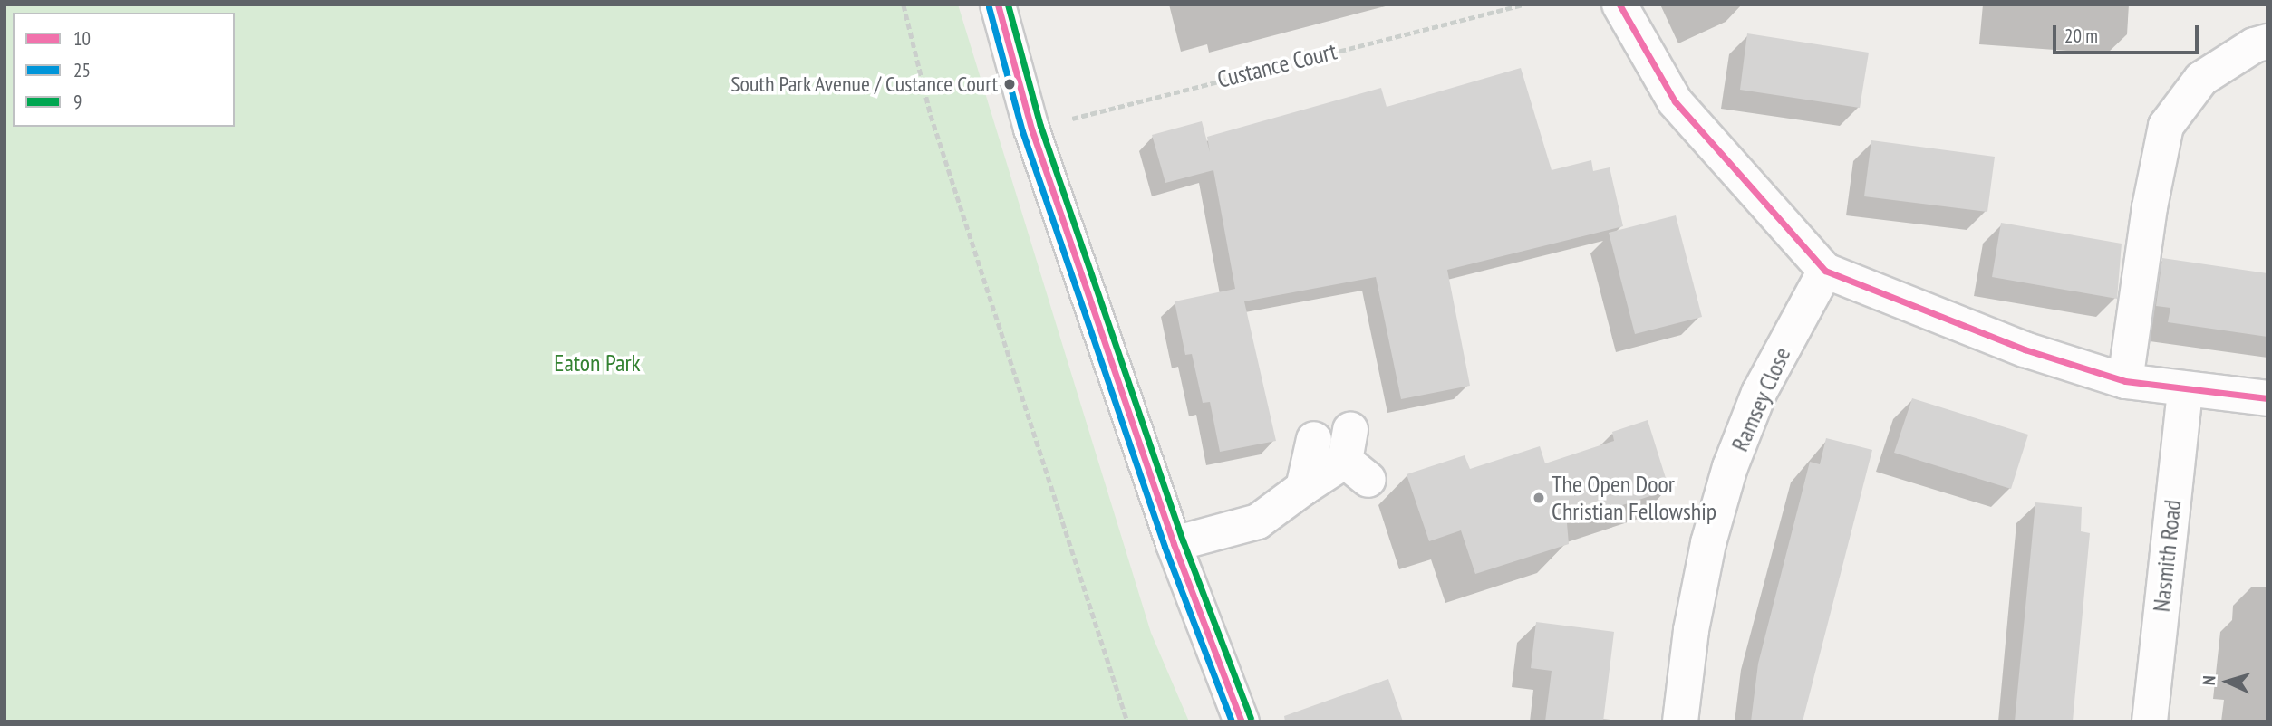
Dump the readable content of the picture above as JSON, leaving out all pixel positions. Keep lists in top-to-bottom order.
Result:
{
  "streets": {
    "street": ["Ramsey Close", "Nasmith Road"],
    "path": ["Custance Court"]
  },
  "parks": ["Eaton Park"],
  "places": ["South Park Avenue / Custance Court", "The Open Door Christian Fellowship"],
  "lines": ["transit line 10", "transit line 9", "transit line 25"],
  "legend": ["10", "25", "9"],
  "scale_bar": "20 m",
  "north": "left"
}
